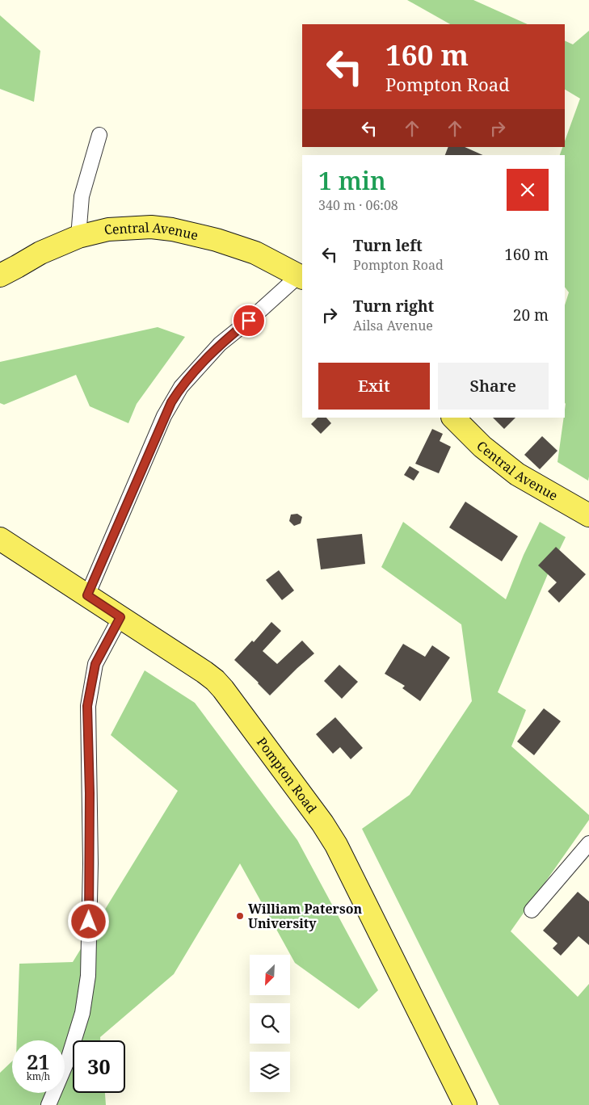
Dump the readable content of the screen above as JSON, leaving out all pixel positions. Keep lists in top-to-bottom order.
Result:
{
  "streets": {
    "main road": ["Central Avenue", "Pompton Road"]
  },
  "places": ["William Paterson University"],
  "north": "bottom left",
  "page": {
    "turn": ["160 m", "Pompton Road"],
    "heading": ["1 min", "340 m · 06:08"],
    "list": [
      {
        "name": "Turn left",
        "note": "Pompton Road",
        "value": "160 m"
      },
      {
        "name": "Turn right",
        "note": "Ailsa Avenue",
        "value": "20 m"
      }
    ],
    "buttons": ["Exit", "Share"],
    "speed": "21 km/h",
    "limit": "30"
  }
}
